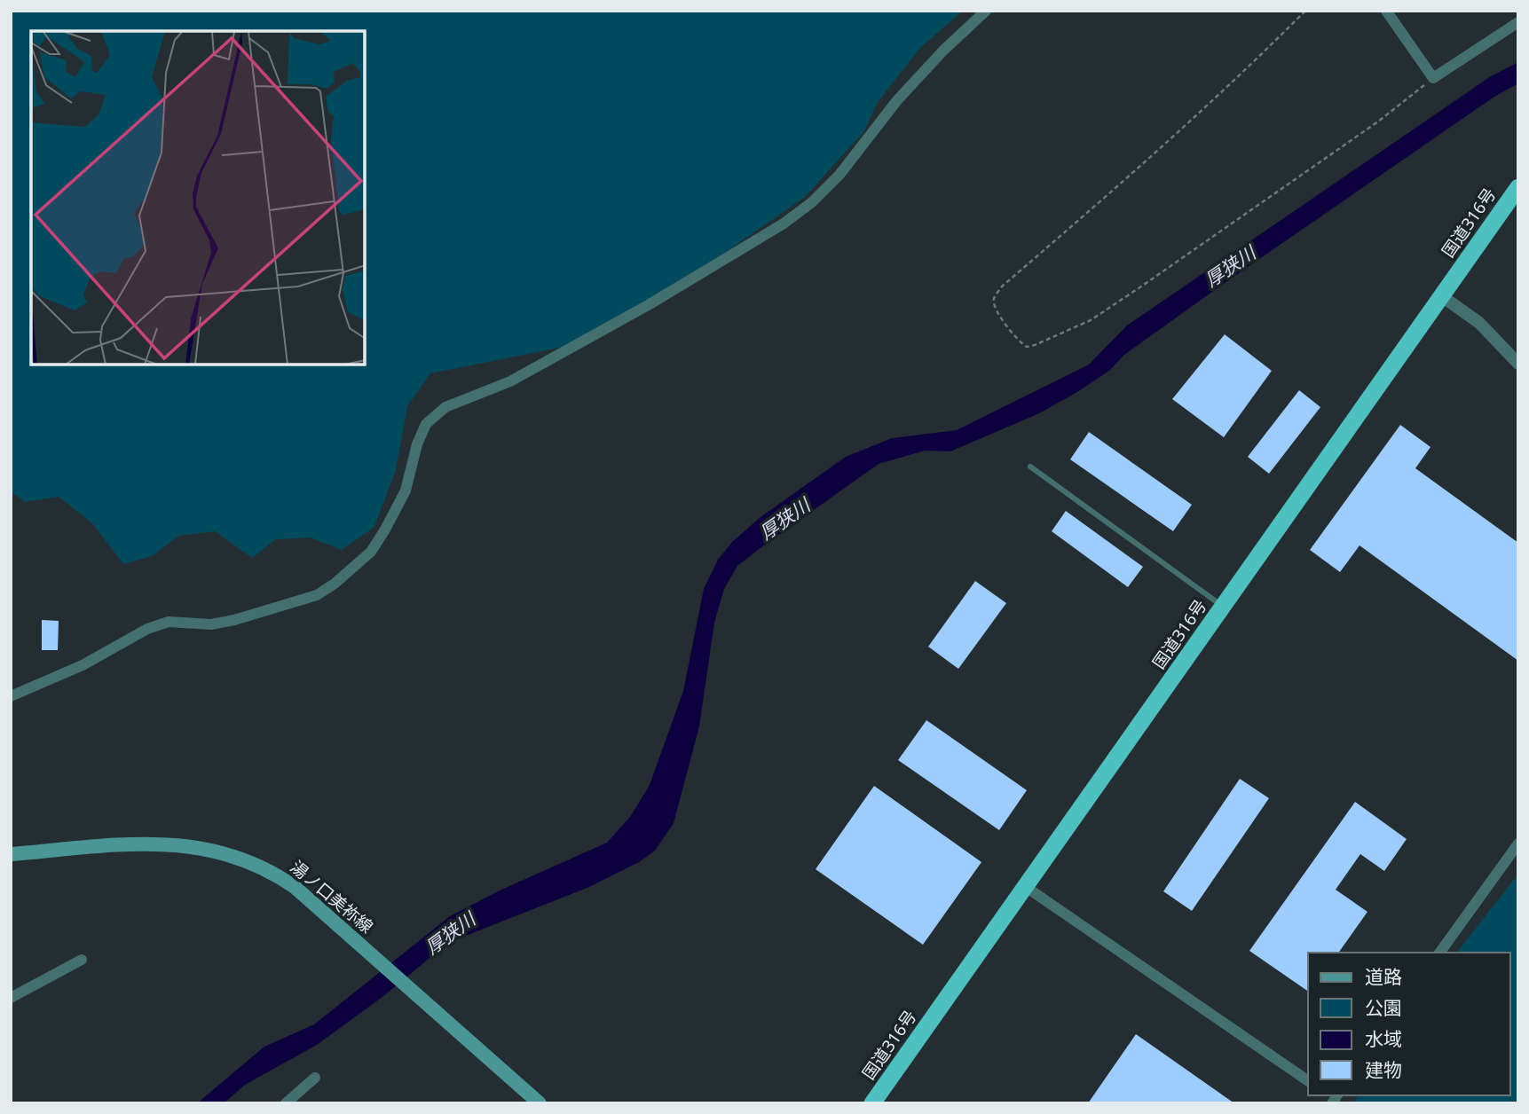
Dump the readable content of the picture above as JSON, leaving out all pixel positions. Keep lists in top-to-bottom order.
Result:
{
  "streets": {
    "highway": ["国道316号"],
    "main road": ["湯ノ口美祢線"]
  },
  "water": ["厚狭川"],
  "legend": [
    "道路",
    "公園",
    "水域",
    "建物"
  ]
}
